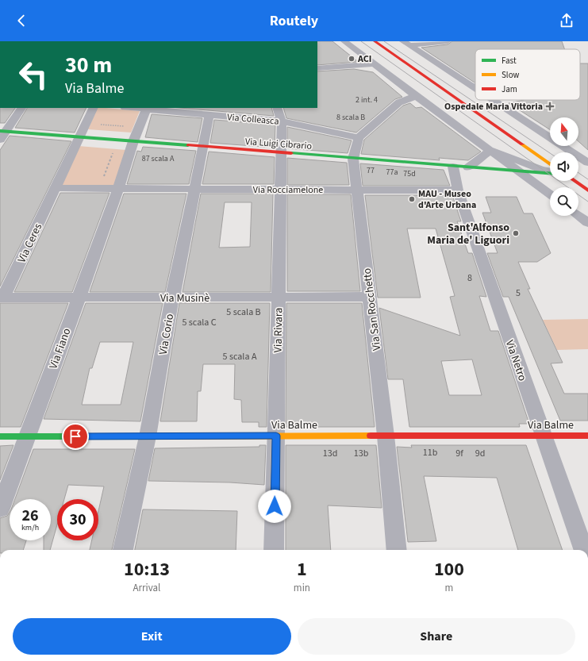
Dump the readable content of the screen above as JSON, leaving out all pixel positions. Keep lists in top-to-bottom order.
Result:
{
  "streets": {
    "street": [
      "Via Colleasca",
      "Via Luigi Cibrario",
      "Via Rocciamelone",
      "Via Ceres",
      "Via Musinè",
      "Via San Rocchetto",
      "Via Rivara",
      "Via Corio",
      "Via Fiano",
      "Via Netro",
      "Via Balme"
    ]
  },
  "crossings": [
    ["Via Colleasca", "Via San Rocchetto"],
    ["Via Colleasca", "Via Rivara"],
    ["Via Colleasca", "Via Corio"],
    ["Via Colleasca", "Via Fiano"],
    ["Via Luigi Cibrario", "Via Ceres"],
    ["Via Luigi Cibrario", "Via San Rocchetto"],
    ["Via Luigi Cibrario", "Via Rivara"],
    ["Via Luigi Cibrario", "Via Corio"],
    ["Via Luigi Cibrario", "Via Fiano"],
    ["Via Luigi Cibrario", "Via Netro"],
    ["Via Rocciamelone", "Via Ceres"],
    ["Via Rocciamelone", "Via San Rocchetto"],
    ["Via Rocciamelone", "Via Rivara"],
    ["Via Rocciamelone", "Via Corio"],
    ["Via Rocciamelone", "Via Fiano"],
    ["Via Rocciamelone", "Via Netro"],
    ["Via Ceres", "Via Musinè"],
    ["Via Musinè", "Via San Rocchetto"],
    ["Via Musinè", "Via Rivara"],
    ["Via Musinè", "Via Corio"],
    ["Via Musinè", "Via Fiano"],
    ["Via San Rocchetto", "Via Balme"],
    ["Via Rivara", "Via Balme"],
    ["Via Corio", "Via Balme"],
    ["Via Fiano", "Via Balme"],
    ["Via Netro", "Via Balme"]
  ],
  "places": {
    "other": ["ACI", "MAU - Museo d'Arte Urbana", "Sant'Alfonso Maria de' Liguori"],
    "health": ["Ospedale Maria Vittoria"]
  },
  "house_numbers": [
    "2 int. 4",
    "8 scala B",
    "87 scala A",
    "77",
    "77a",
    "75d",
    "8",
    "5",
    "5 scala B",
    "5 scala C",
    "5 scala A",
    "11b",
    "13d",
    "13b",
    "9f",
    "9d"
  ],
  "legend": ["Fast", "Slow", "Jam"],
  "north": "top",
  "page": {
    "header": "Routely",
    "turn": ["30 m", "Via Balme"],
    "speed": "26 km/h",
    "limit": "30",
    "eta": [
      "10:13",
      "Arrival",
      "1",
      "min",
      "100",
      "m"
    ],
    "buttons": ["Exit", "Share"]
  }
}
